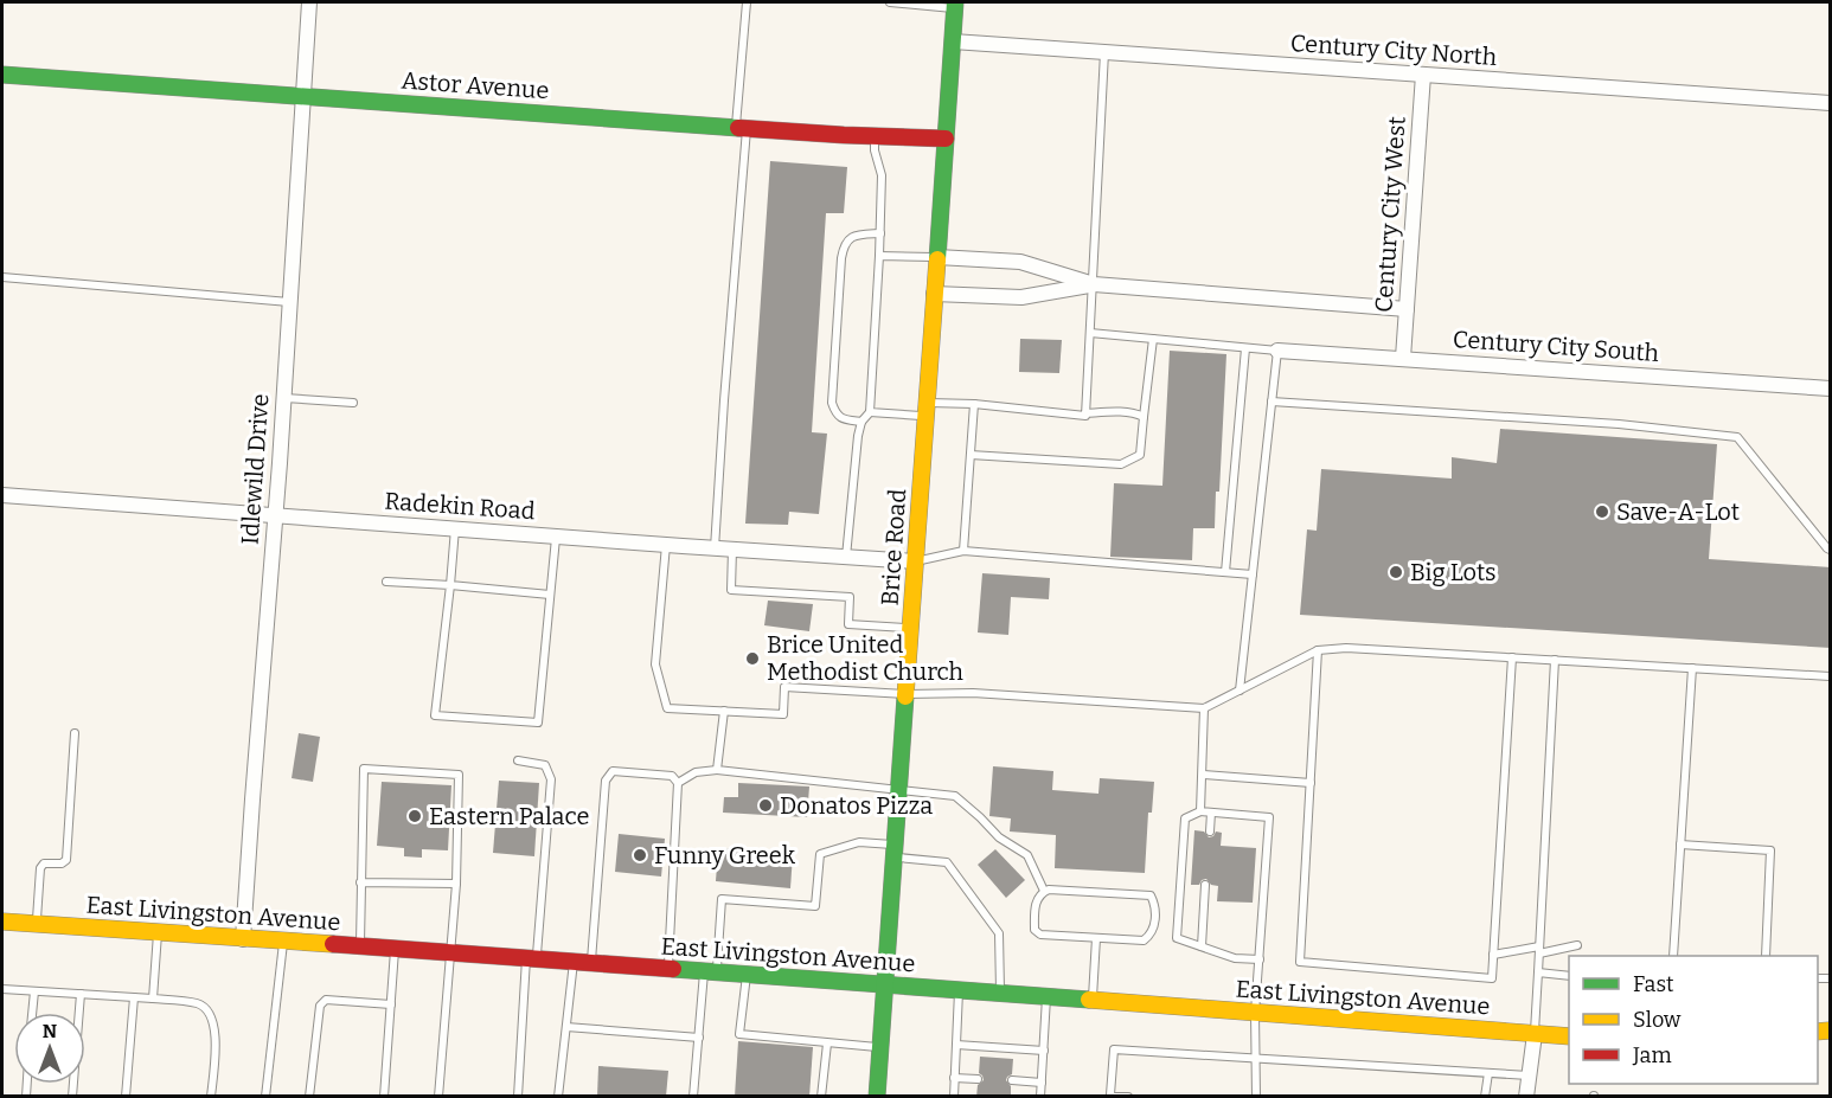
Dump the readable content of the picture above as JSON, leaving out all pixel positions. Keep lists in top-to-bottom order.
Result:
{
  "streets": {
    "main road": ["Astor Avenue", "Brice Road", "East Livingston Avenue"],
    "street": [
      "Century City North",
      "Century City West",
      "Century City South",
      "Idlewild Drive",
      "Radekin Road"
    ]
  },
  "crossings": [
    ["Century City North", "Century City West"],
    ["Century City North", "Brice Road"],
    ["Astor Avenue", "Idlewild Drive"],
    ["Astor Avenue", "Brice Road"],
    ["Century City West", "Century City South"],
    ["Idlewild Drive", "Radekin Road"],
    ["Idlewild Drive", "East Livingston Avenue"],
    ["Radekin Road", "Brice Road"],
    ["Brice Road", "East Livingston Avenue"]
  ],
  "places": [
    "Save-A-Lot",
    "Big Lots",
    "Brice United Methodist Church",
    "Donatos Pizza",
    "Eastern Palace",
    "Funny Greek"
  ],
  "legend": ["Fast", "Slow", "Jam"],
  "north": "top"
}
